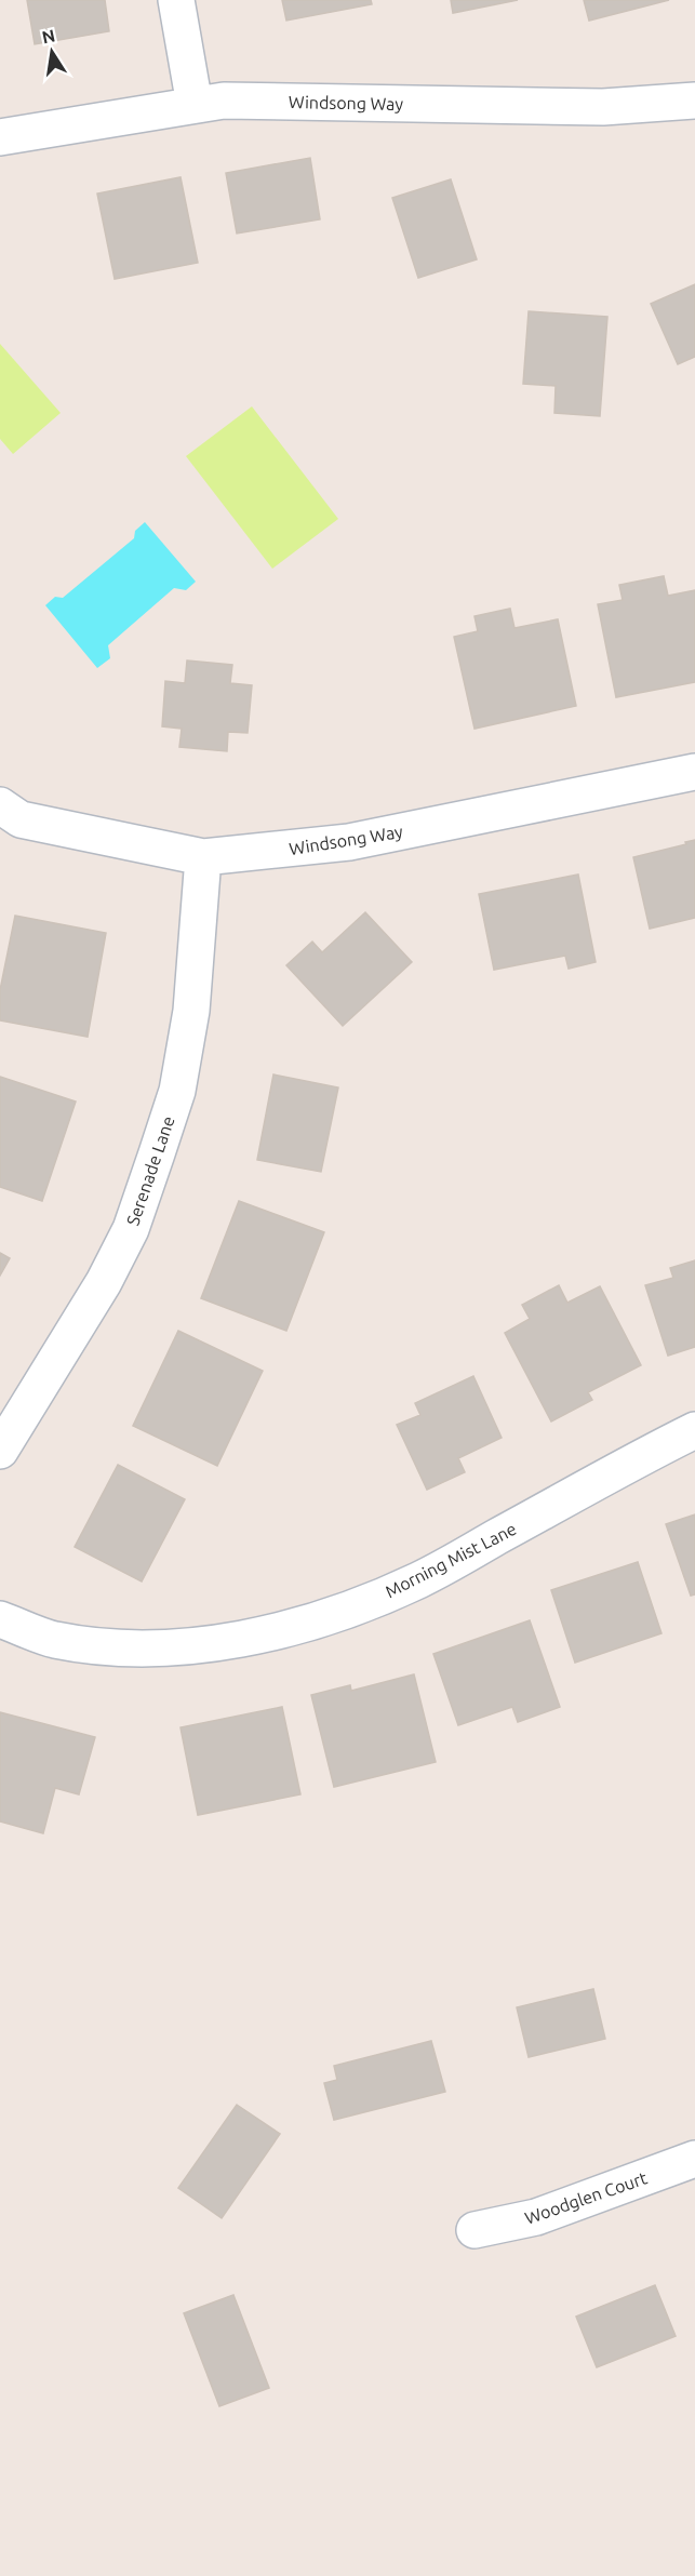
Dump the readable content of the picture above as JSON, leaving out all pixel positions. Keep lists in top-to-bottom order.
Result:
{
  "streets": {
    "street": [
      "Windsong Way",
      "Serenade Lane",
      "Morning Mist Lane",
      "Woodglen Court"
    ]
  },
  "crossings": [
    ["Windsong Way", "Serenade Lane"]
  ],
  "north": "top"
}
